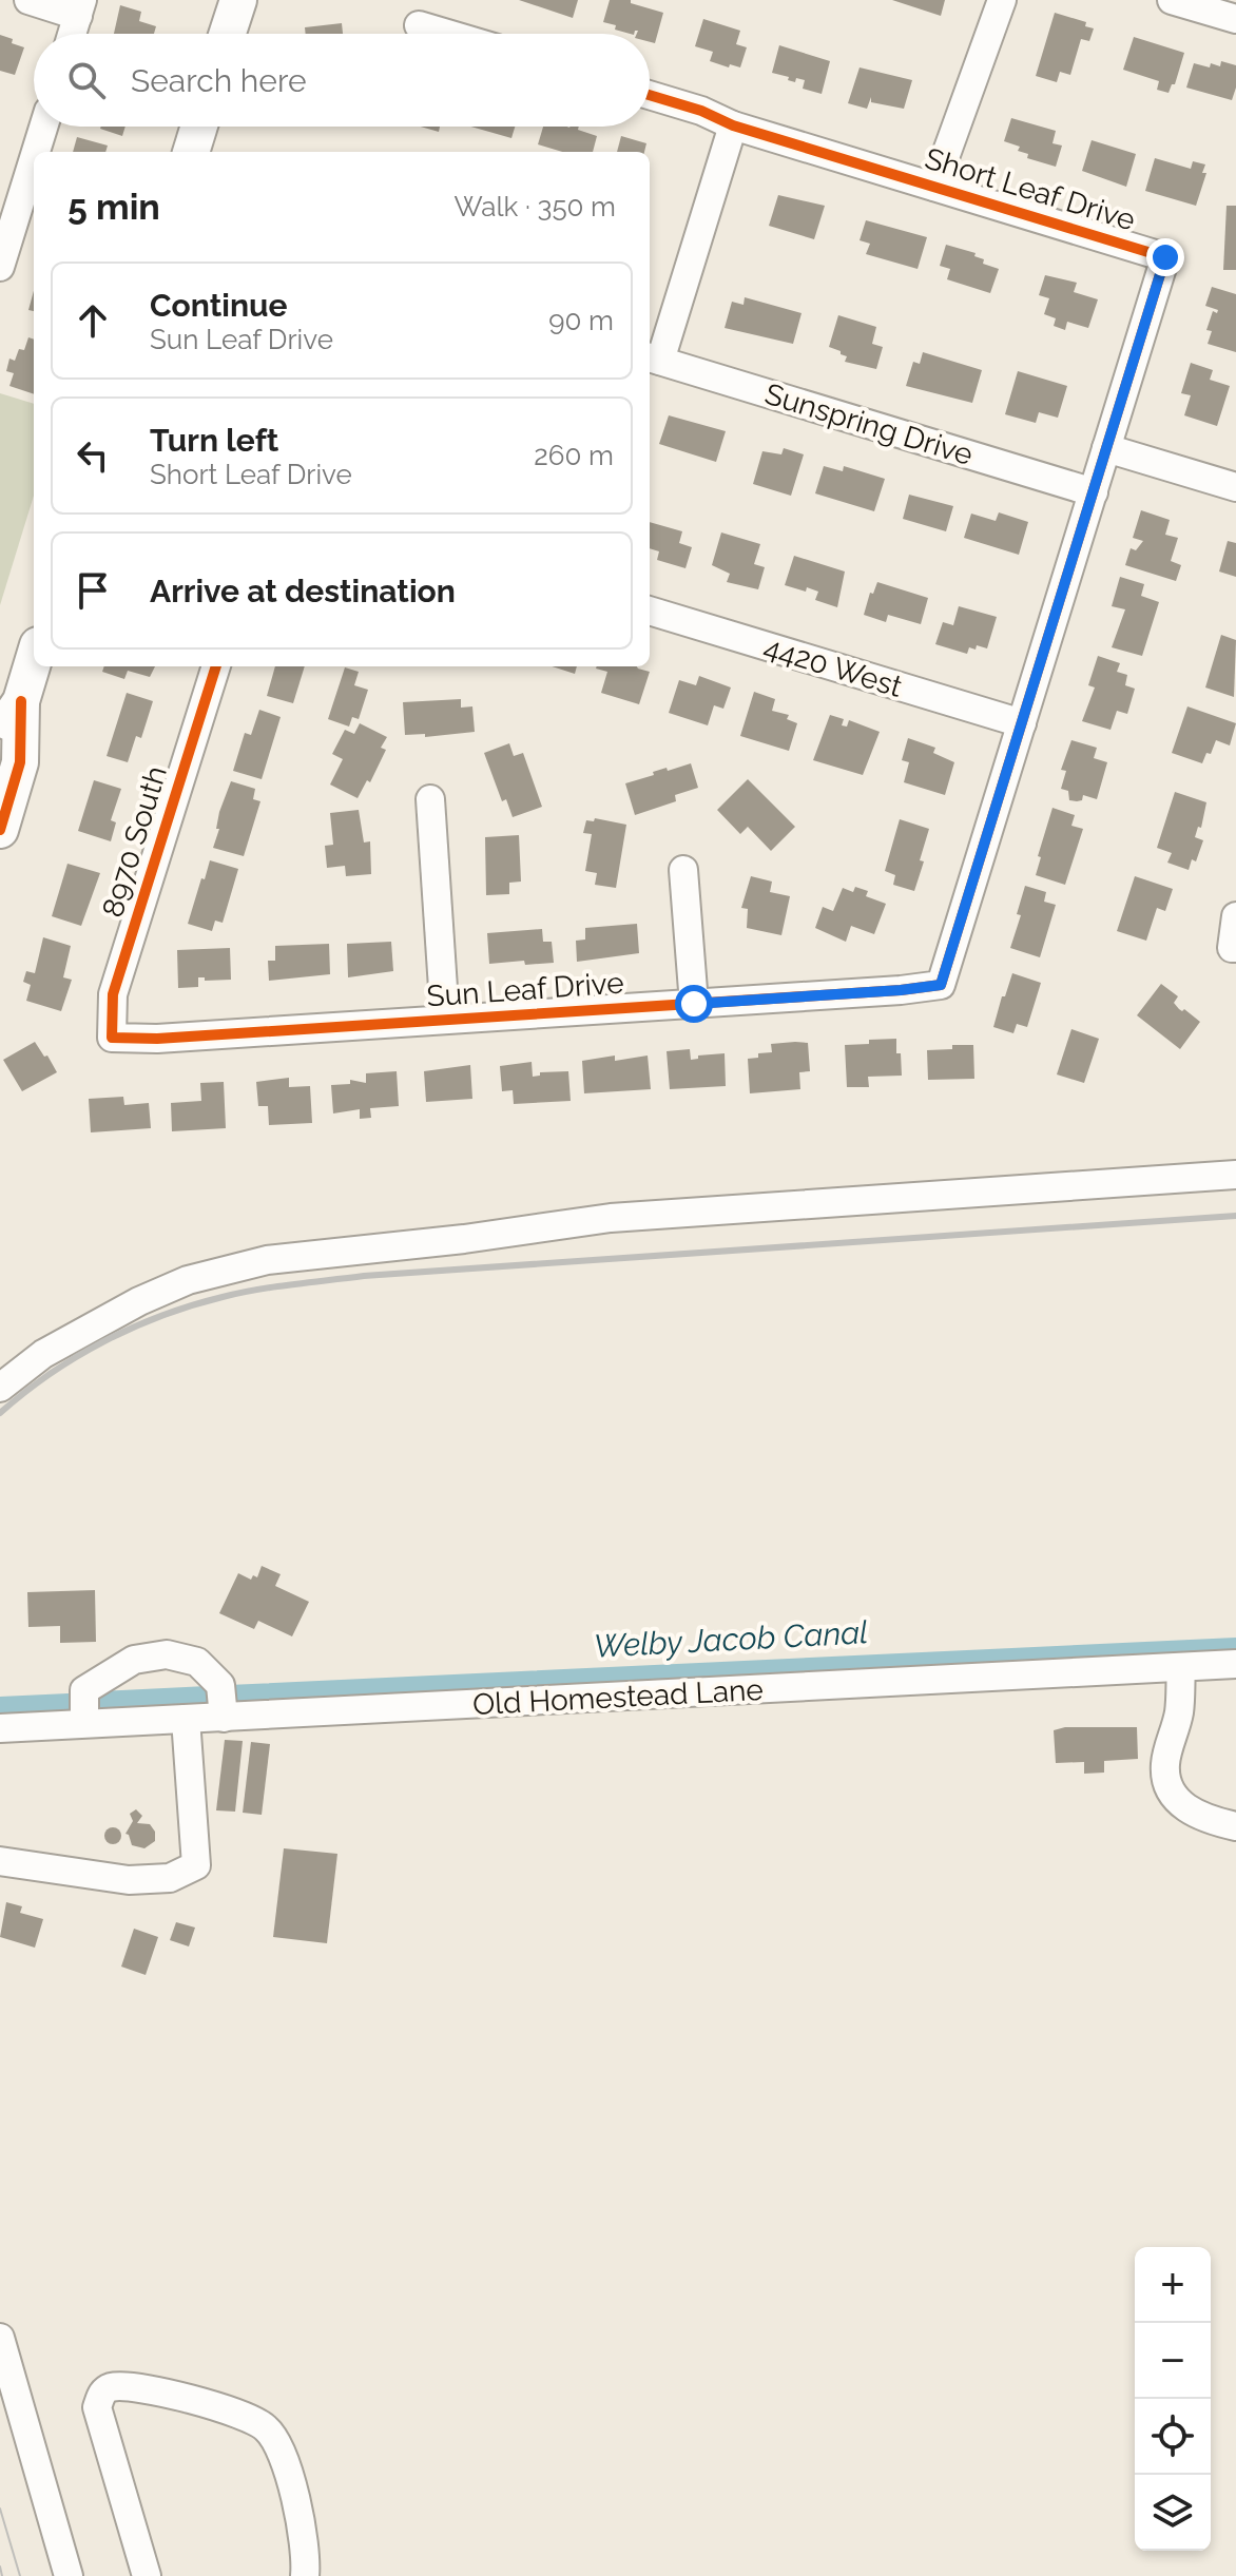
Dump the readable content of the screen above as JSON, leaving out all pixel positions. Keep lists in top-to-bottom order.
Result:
{
  "streets": {
    "street": [
      "Short Leaf Drive",
      "Sunspring Drive",
      "4420 West",
      "8970 South",
      "Sun Leaf Drive",
      "Old Homestead Lane"
    ]
  },
  "crossings": [
    ["Short Leaf Drive", "Sunspring Drive"],
    ["Short Leaf Drive", "4420 West"],
    ["Short Leaf Drive", "Sun Leaf Drive"],
    ["8970 South", "Sun Leaf Drive"]
  ],
  "water": ["Welby Jacob Canal"],
  "page": {
    "search": "Search here",
    "heading": ["5 min", "Walk · 350 m"],
    "list": [
      ["Continue", "Sun Leaf Drive", "90 m"],
      ["Turn left", "Short Leaf Drive", "260 m"],
      "Arrive at destination"
    ],
    "map_buttons": ["+", "−"]
  }
}
